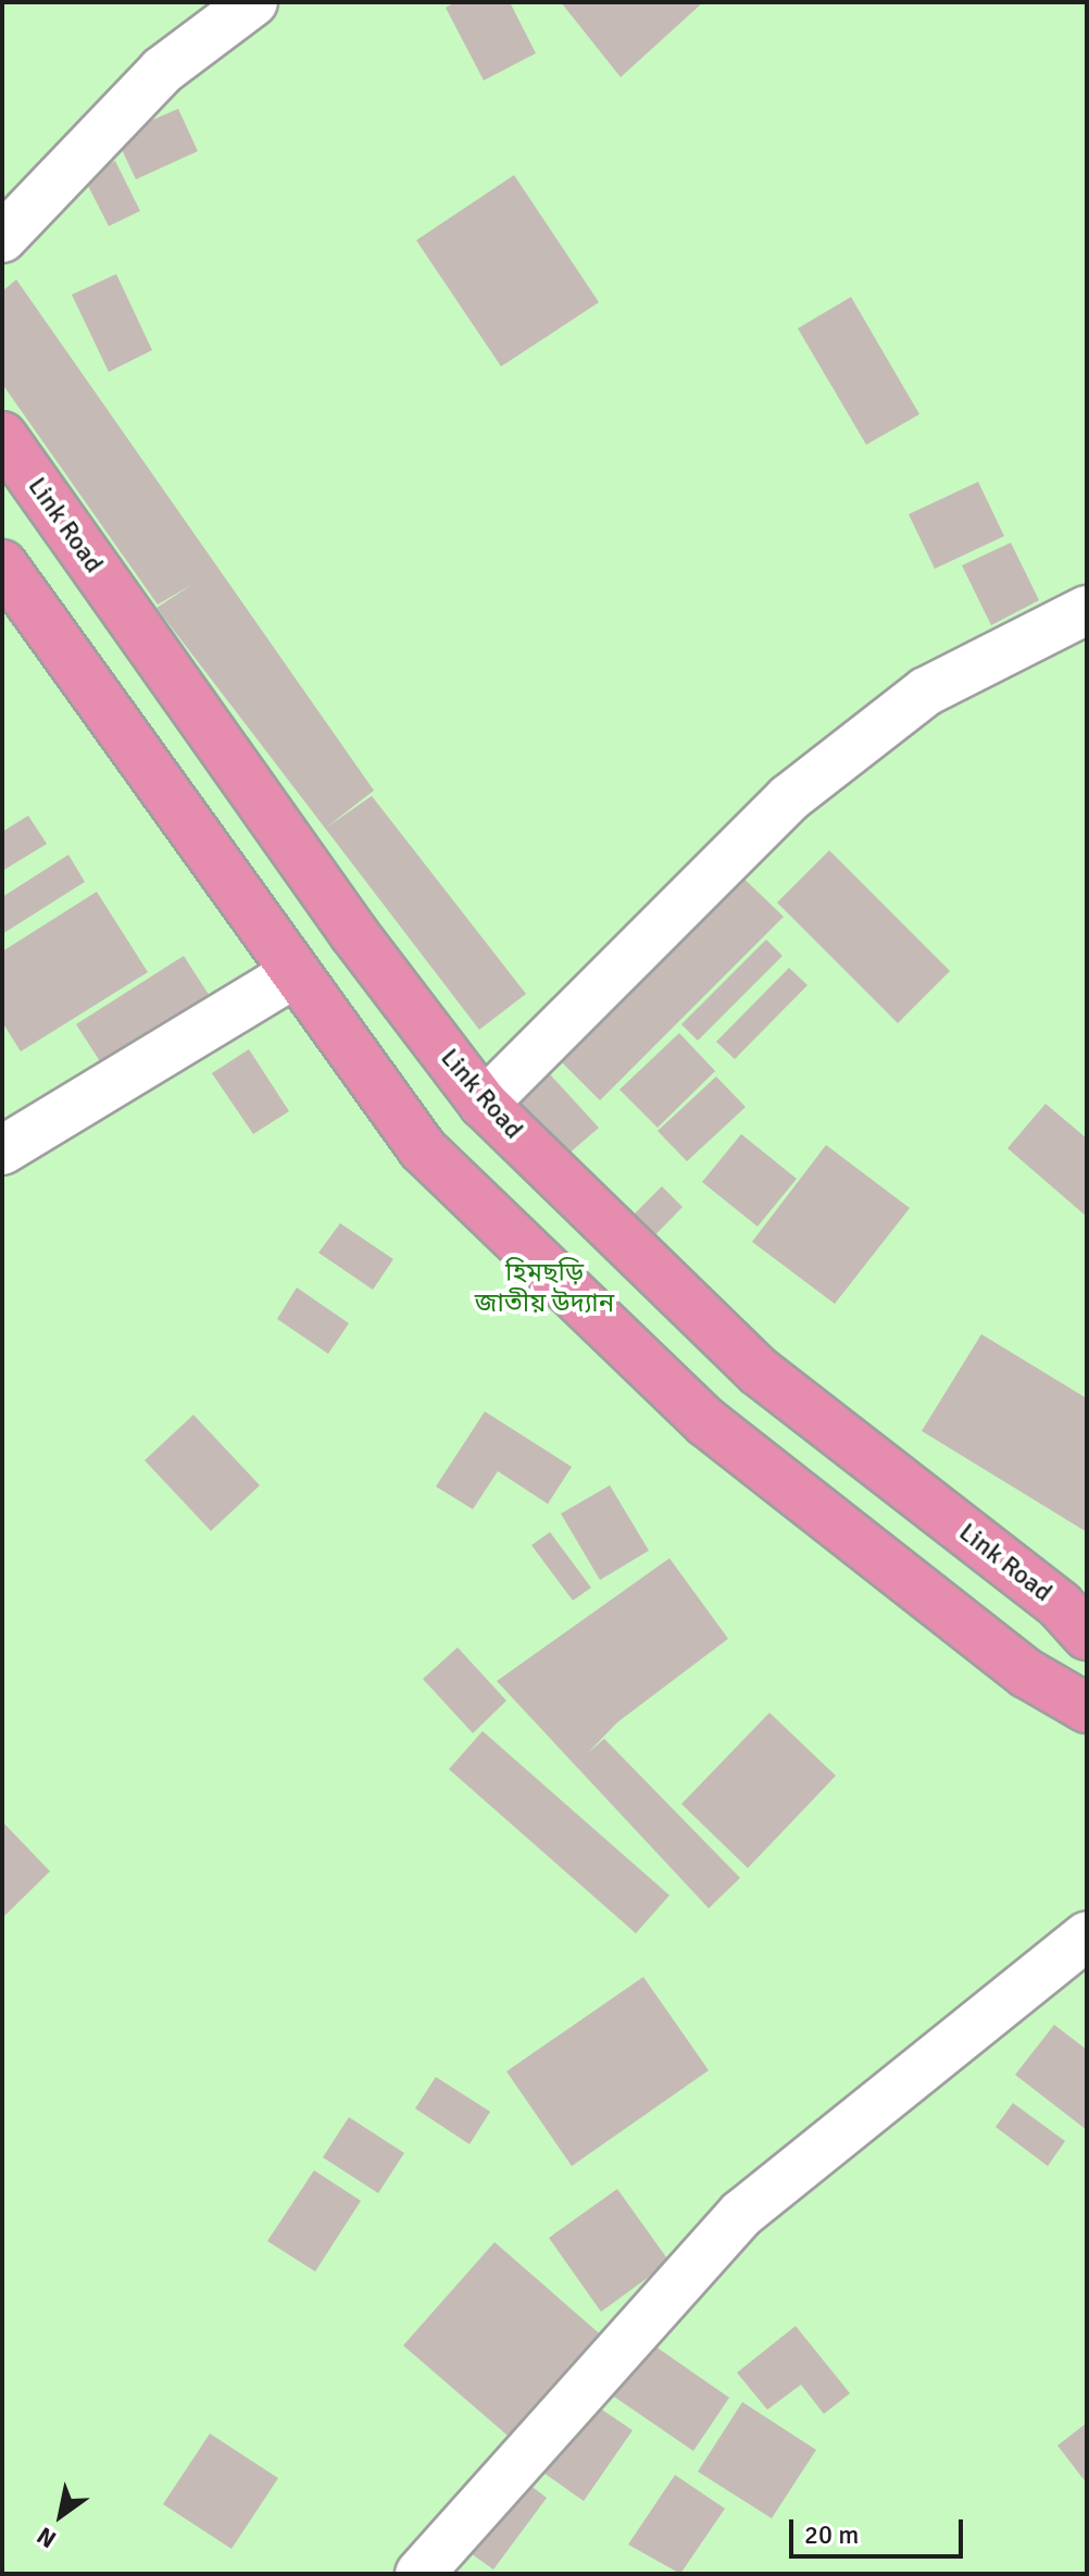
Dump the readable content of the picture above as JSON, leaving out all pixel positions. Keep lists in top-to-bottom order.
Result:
{
  "streets": {
    "highway": ["Link Road"]
  },
  "parks": ["হিমছড়ি জাতীয় উদ্যান"],
  "scale_bar": "20 m",
  "north": "bottom left"
}
